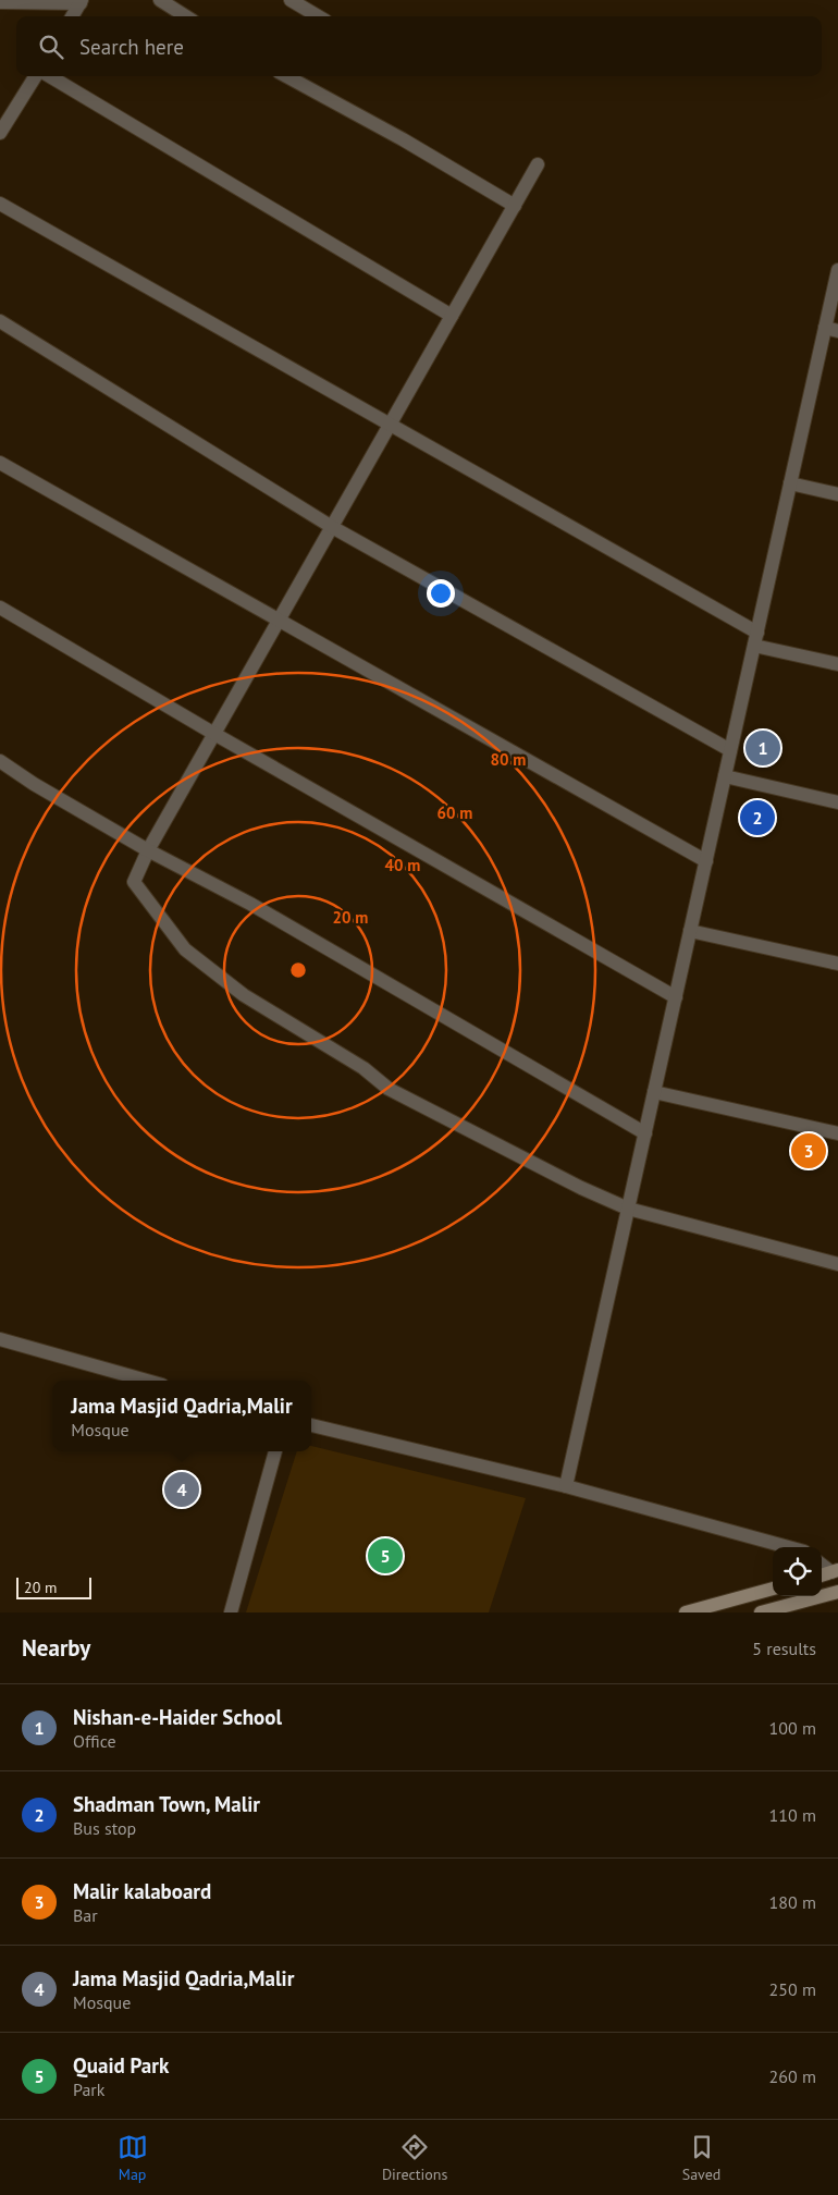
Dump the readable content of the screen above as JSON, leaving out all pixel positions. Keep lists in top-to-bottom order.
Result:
{
  "scale_bar": "20 m",
  "page": {
    "search": "Search here",
    "pins": [
      "1",
      "2",
      "3",
      "4",
      "5"
    ],
    "popup": ["Jama Masjid Qadria,Malir", "Mosque"],
    "scale": "20 m",
    "heading": ["Nearby", "5 results"],
    "list": [
      {
        "mark": "1",
        "name": "Nishan-e-Haider School",
        "note": "Office",
        "value": "100 m"
      },
      {
        "mark": "2",
        "name": "Shadman Town, Malir",
        "note": "Bus stop",
        "value": "110 m"
      },
      {
        "mark": "3",
        "name": "Malir kalaboard",
        "note": "Bar",
        "value": "180 m"
      },
      {
        "mark": "4",
        "name": "Jama Masjid Qadria,Malir",
        "note": "Mosque",
        "value": "250 m"
      },
      {
        "mark": "5",
        "name": "Quaid Park",
        "note": "Park",
        "value": "260 m"
      }
    ],
    "nav": ["Map", "Directions", "Saved"]
  },
  "rings": [
    "80 m",
    "60 m",
    "40 m",
    "20 m"
  ]
}
